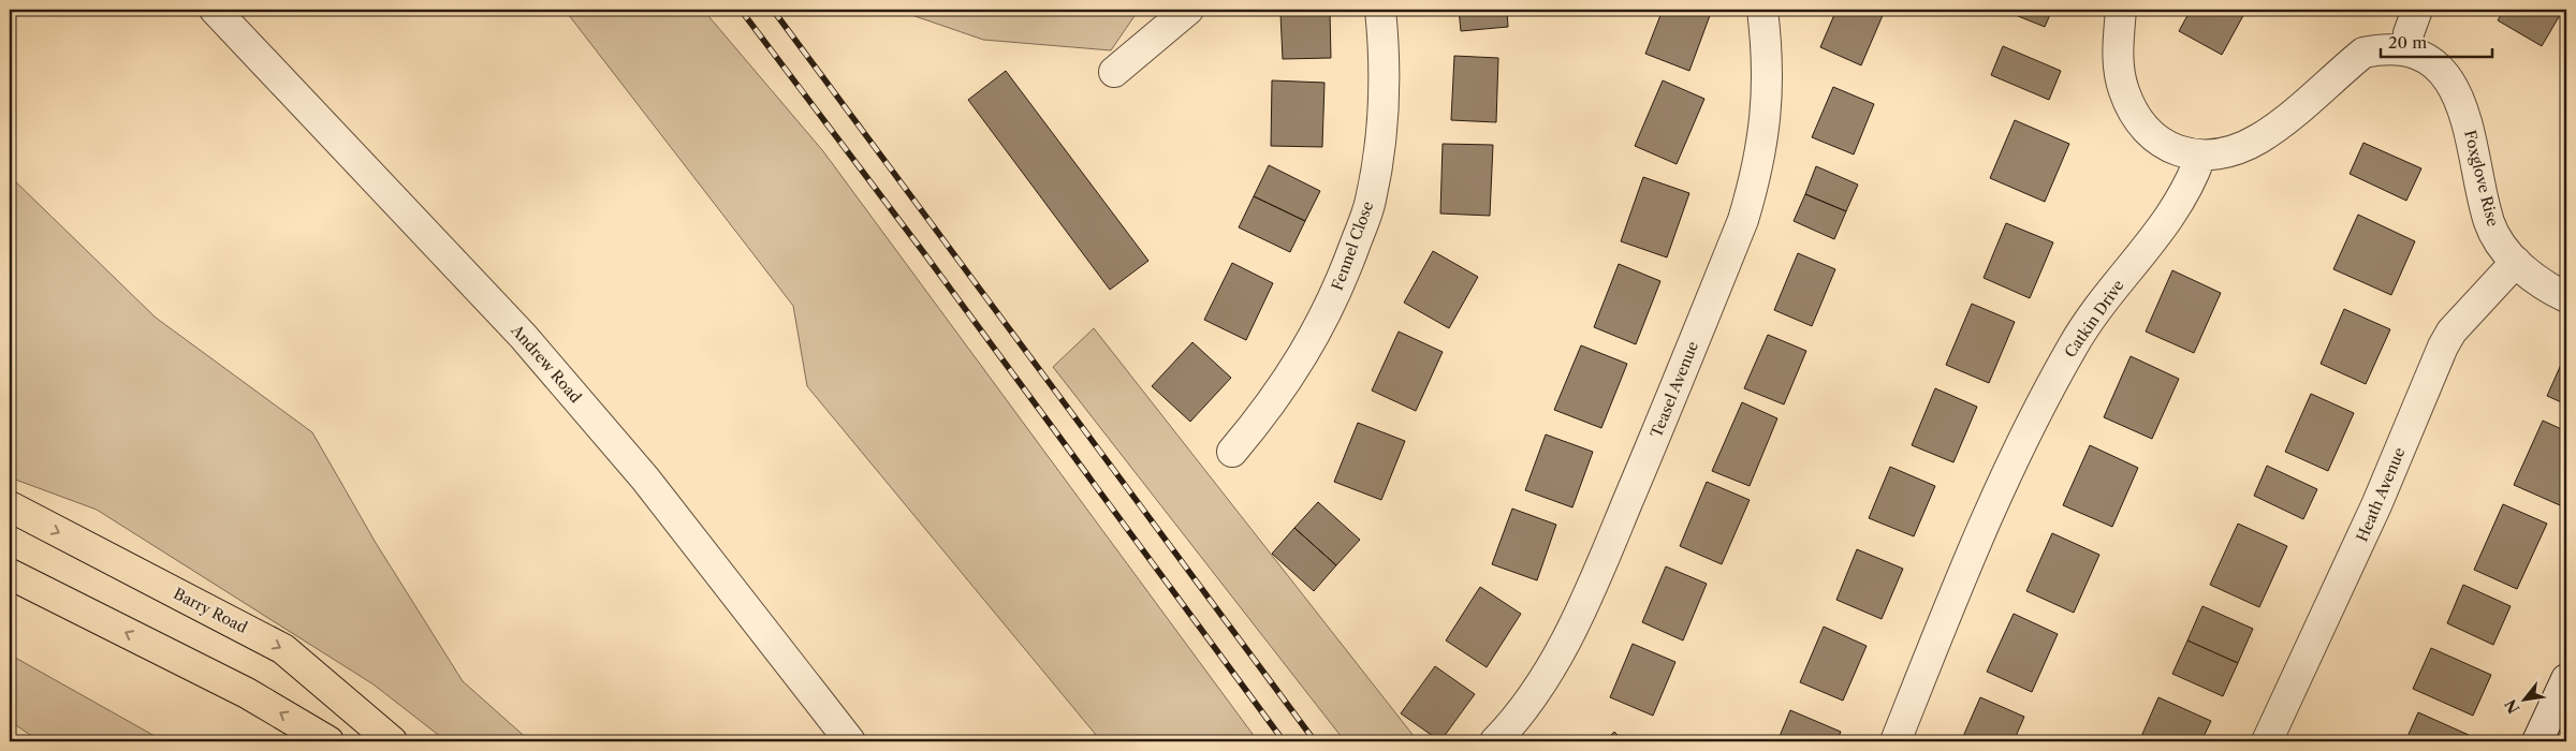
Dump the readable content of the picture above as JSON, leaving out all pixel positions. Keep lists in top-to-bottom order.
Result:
{
  "streets": {
    "main road": ["Barry Road"],
    "street": [
      "Foxglove Rise",
      "Fennel Close",
      "Catkin Drive",
      "Andrew Road",
      "Teasel Avenue",
      "Heath Avenue"
    ]
  },
  "crossings": [
    ["Foxglove Rise", "Heath Avenue"]
  ],
  "scale_bar": "20 m",
  "north": "bottom left"
}
